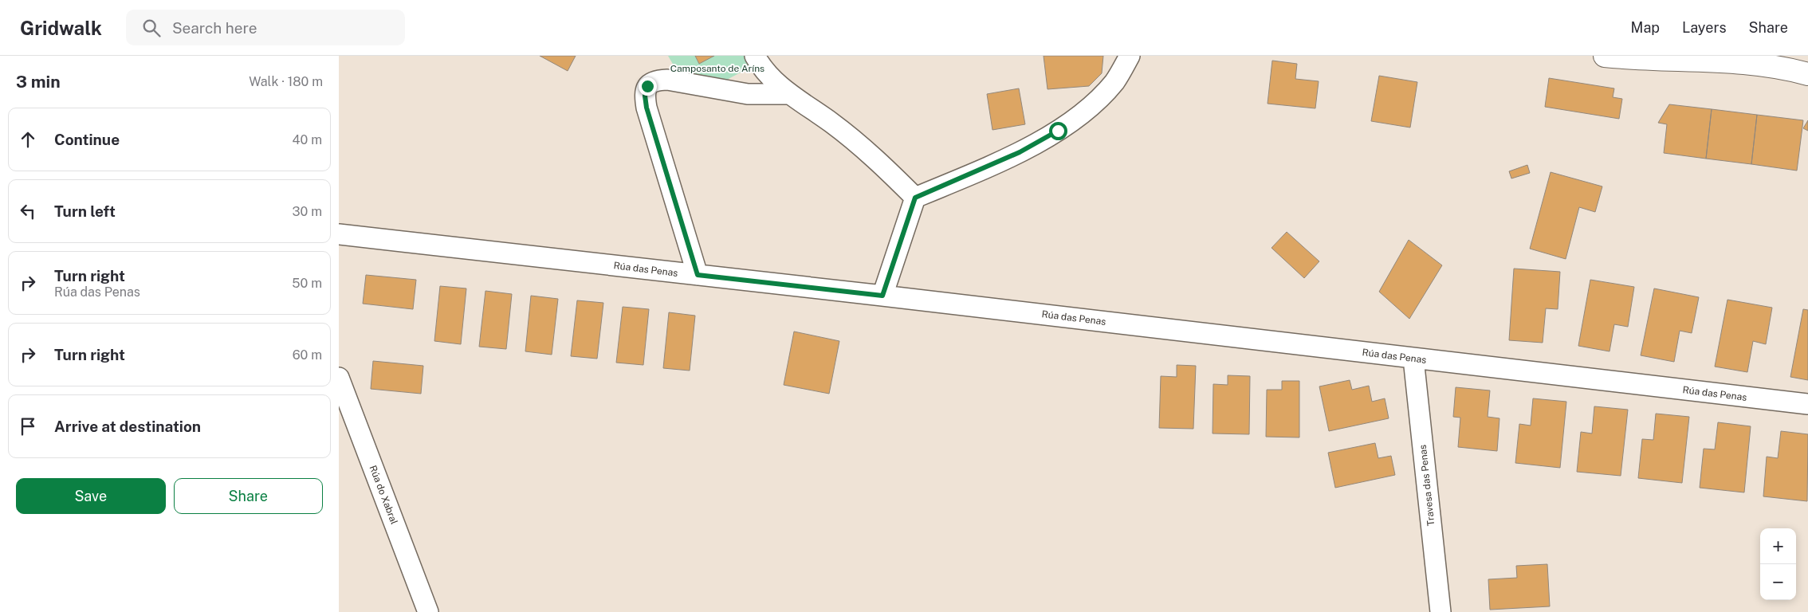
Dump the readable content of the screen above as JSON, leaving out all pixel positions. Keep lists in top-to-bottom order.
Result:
{
  "streets": {
    "street": ["Rúa das Penas", "Travesa das Penas", "Rúa do Xabral"]
  },
  "crossings": [
    ["Rúa das Penas", "Travesa das Penas"]
  ],
  "parks": ["Camposanto de Aríns"],
  "page": {
    "header": "Gridwalk",
    "search": "Search here",
    "nav": ["Map", "Layers", "Share"],
    "heading": ["3 min", "Walk · 180 m"],
    "list": [
      ["Continue", "40 m"],
      ["Turn left", "30 m"],
      ["Turn right", "Rúa das Penas", "50 m"],
      ["Turn right", "60 m"],
      "Arrive at destination"
    ],
    "buttons": ["Save", "Share"],
    "map_buttons": ["+", "−"]
  }
}
